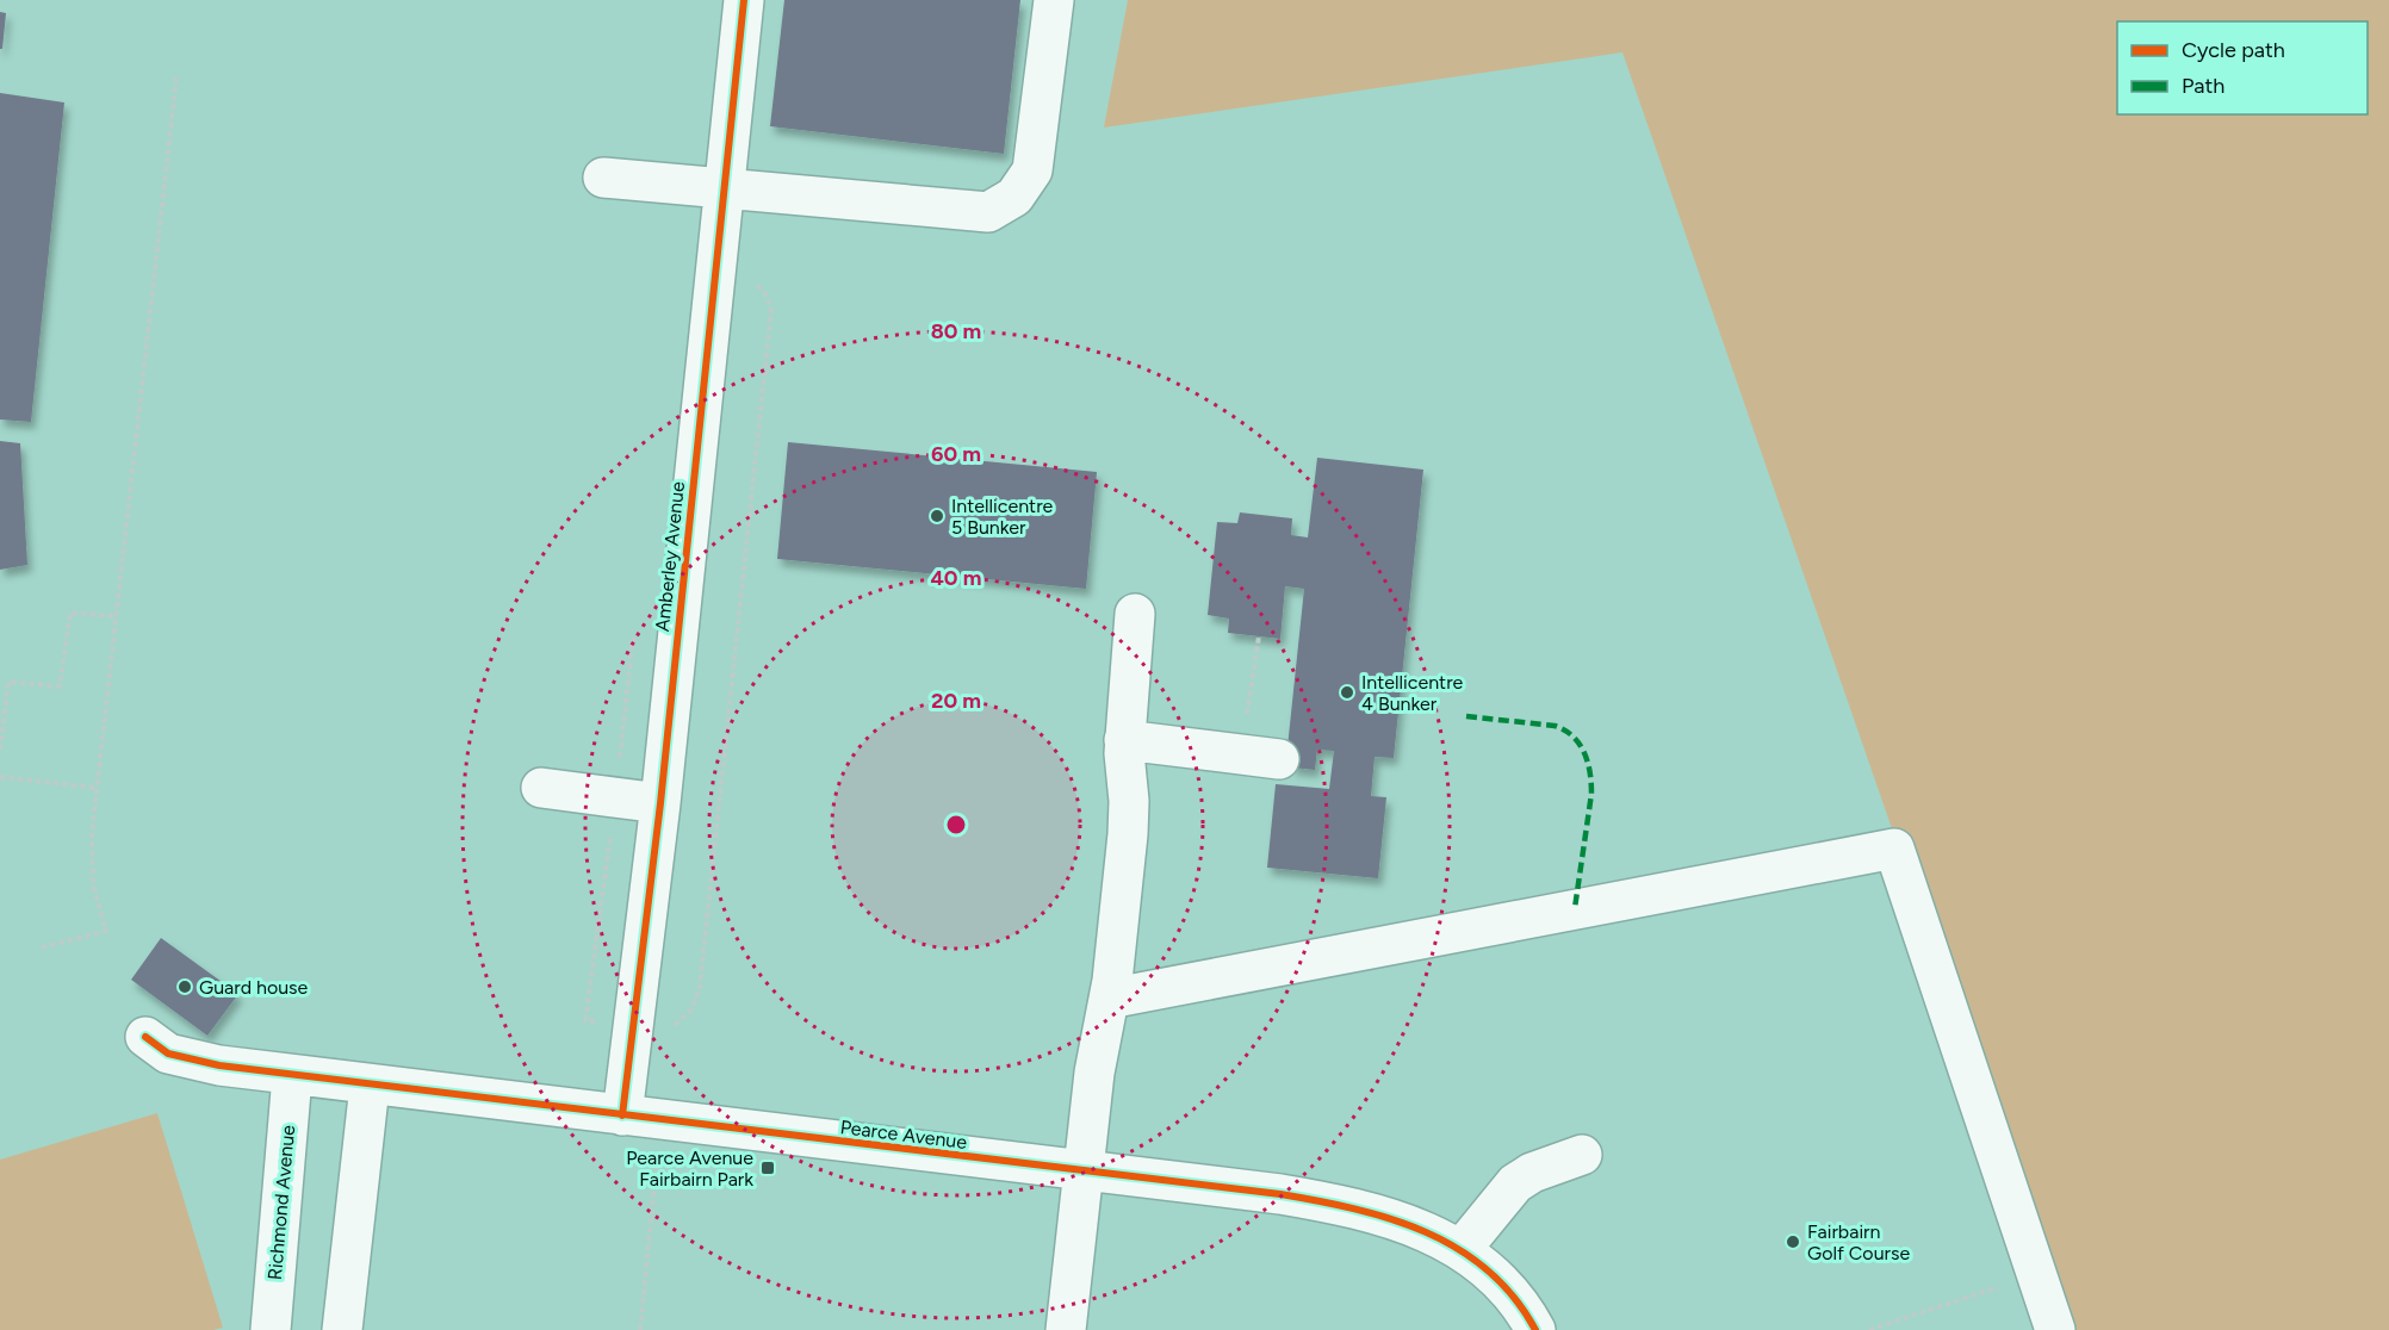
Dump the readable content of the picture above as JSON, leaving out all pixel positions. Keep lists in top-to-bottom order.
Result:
{
  "streets": {
    "street": ["Amberley Avenue", "Pearce Avenue", "Richmond Avenue"]
  },
  "crossings": [
    ["Amberley Avenue", "Pearce Avenue"],
    ["Pearce Avenue", "Richmond Avenue"]
  ],
  "places": {
    "other": [
      "Intellicentre 5 Bunker",
      "Intellicentre 4 Bunker",
      "Guard house",
      "Fairbairn Golf Course"
    ],
    "transit": ["Pearce Avenue Fairbairn Park"]
  },
  "legend": ["Cycle path", "Path"],
  "rings": [
    "80 m",
    "60 m",
    "40 m",
    "20 m"
  ]
}
